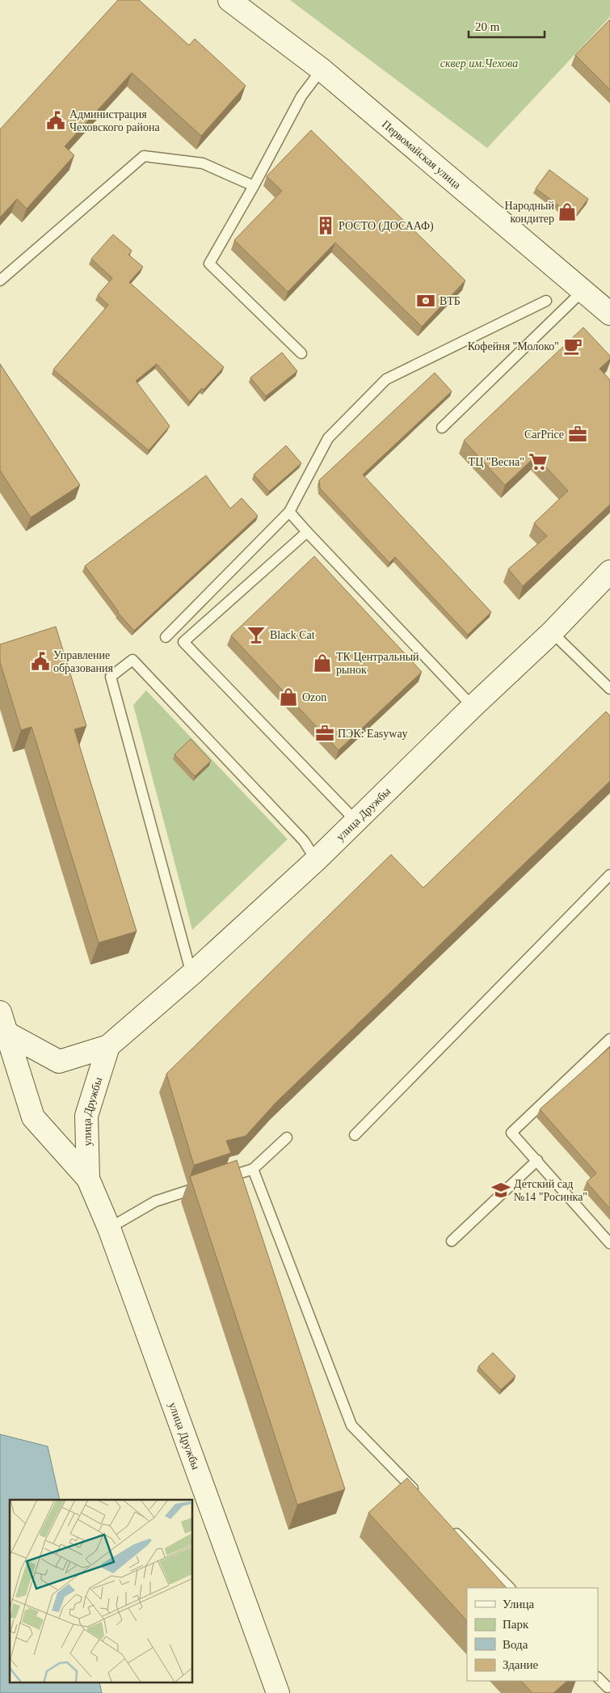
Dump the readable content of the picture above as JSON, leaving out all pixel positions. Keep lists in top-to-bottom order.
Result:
{
  "streets": {
    "street": ["Первомайская улица", "улица Дружбы"]
  },
  "parks": ["сквер им.Чехова"],
  "places": {
    "public building": ["Администрация Чеховского района", "Управление образования"],
    "shop": ["Народный кондитер", "ТК Центральный рынок", "Ozon"],
    "building": ["РОСТО (ДОСААФ)"],
    "bank": ["ВТБ"],
    "cafe": ["Кофейня \"Молоко\""],
    "office": ["CarPrice", "ПЭК: Easyway"],
    "supermarket": ["ТЦ \"Весна\""],
    "bar": ["Black Cat"],
    "school or university": ["Детский сад №14 \"Росинка\""]
  },
  "legend": [
    "Улица",
    "Парк",
    "Вода",
    "Здание"
  ],
  "scale_bar": "20 m"
}
